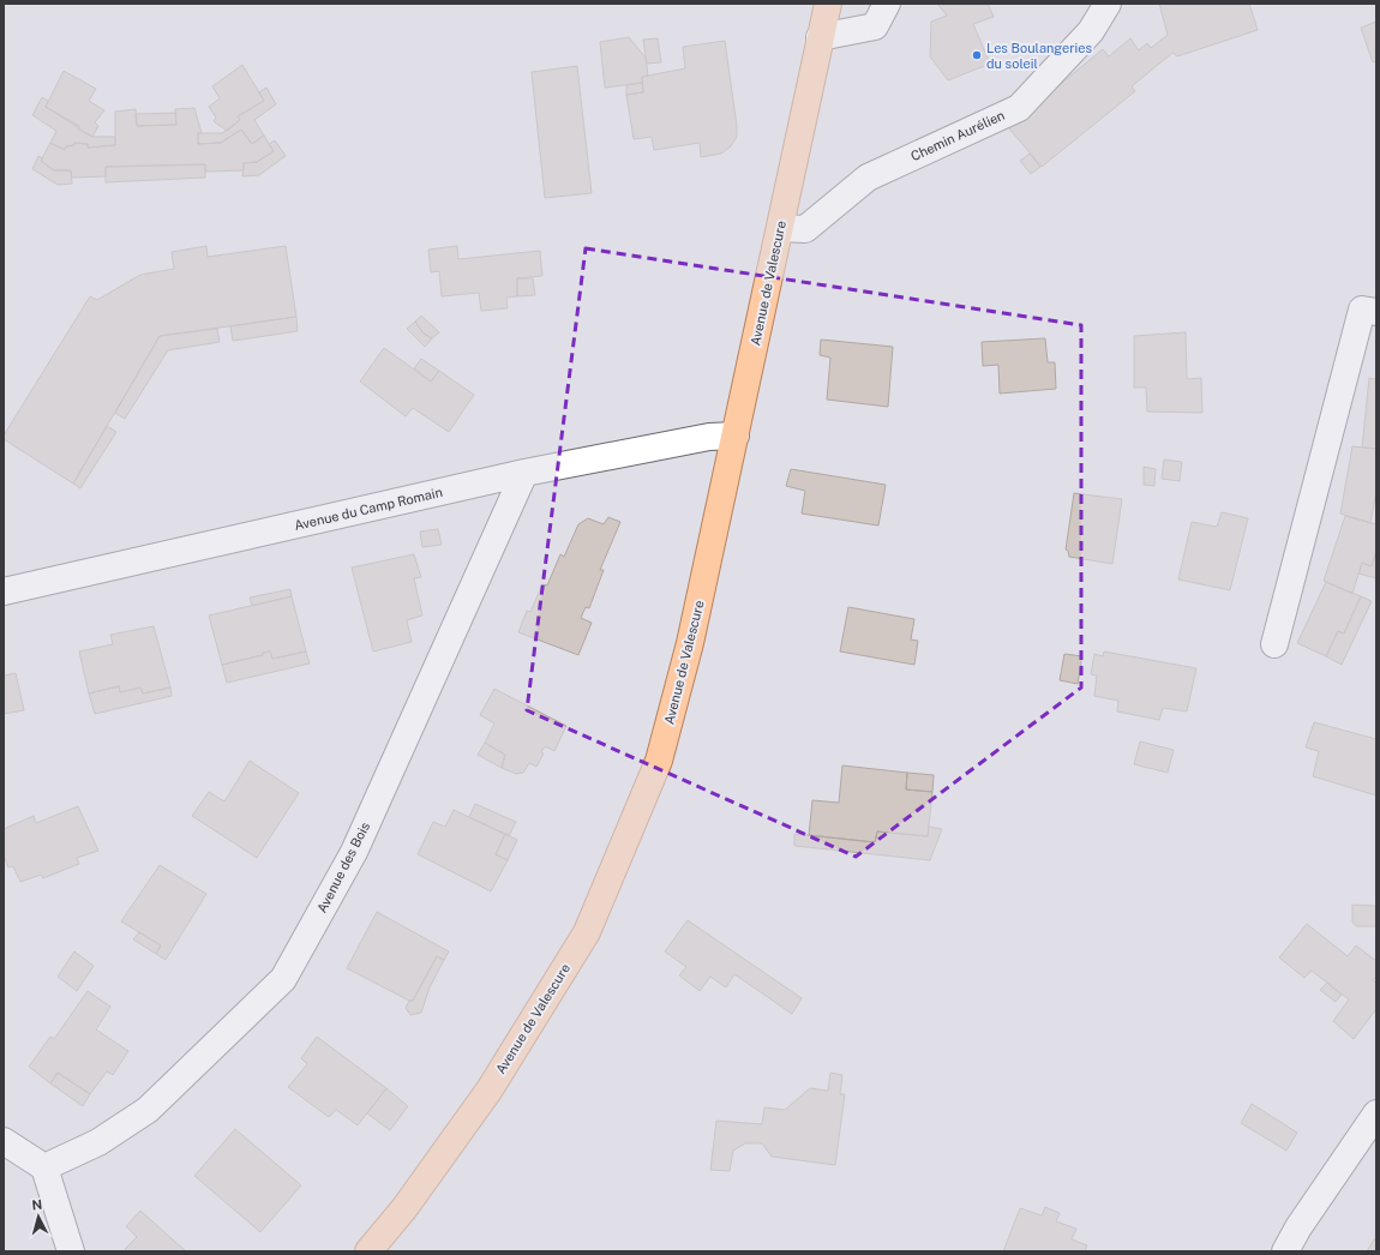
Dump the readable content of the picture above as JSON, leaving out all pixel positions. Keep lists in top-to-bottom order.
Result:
{
  "streets": {
    "main road": ["Avenue de Valescure"],
    "street": ["Chemin Aurélien", "Avenue du Camp Romain", "Avenue des Bois"]
  },
  "crossings": [
    ["Chemin Aurélien", "Avenue de Valescure"],
    ["Avenue de Valescure", "Avenue du Camp Romain"],
    ["Avenue du Camp Romain", "Avenue des Bois"]
  ],
  "places": ["Les Boulangeries du soleil"],
  "north": "top"
}
